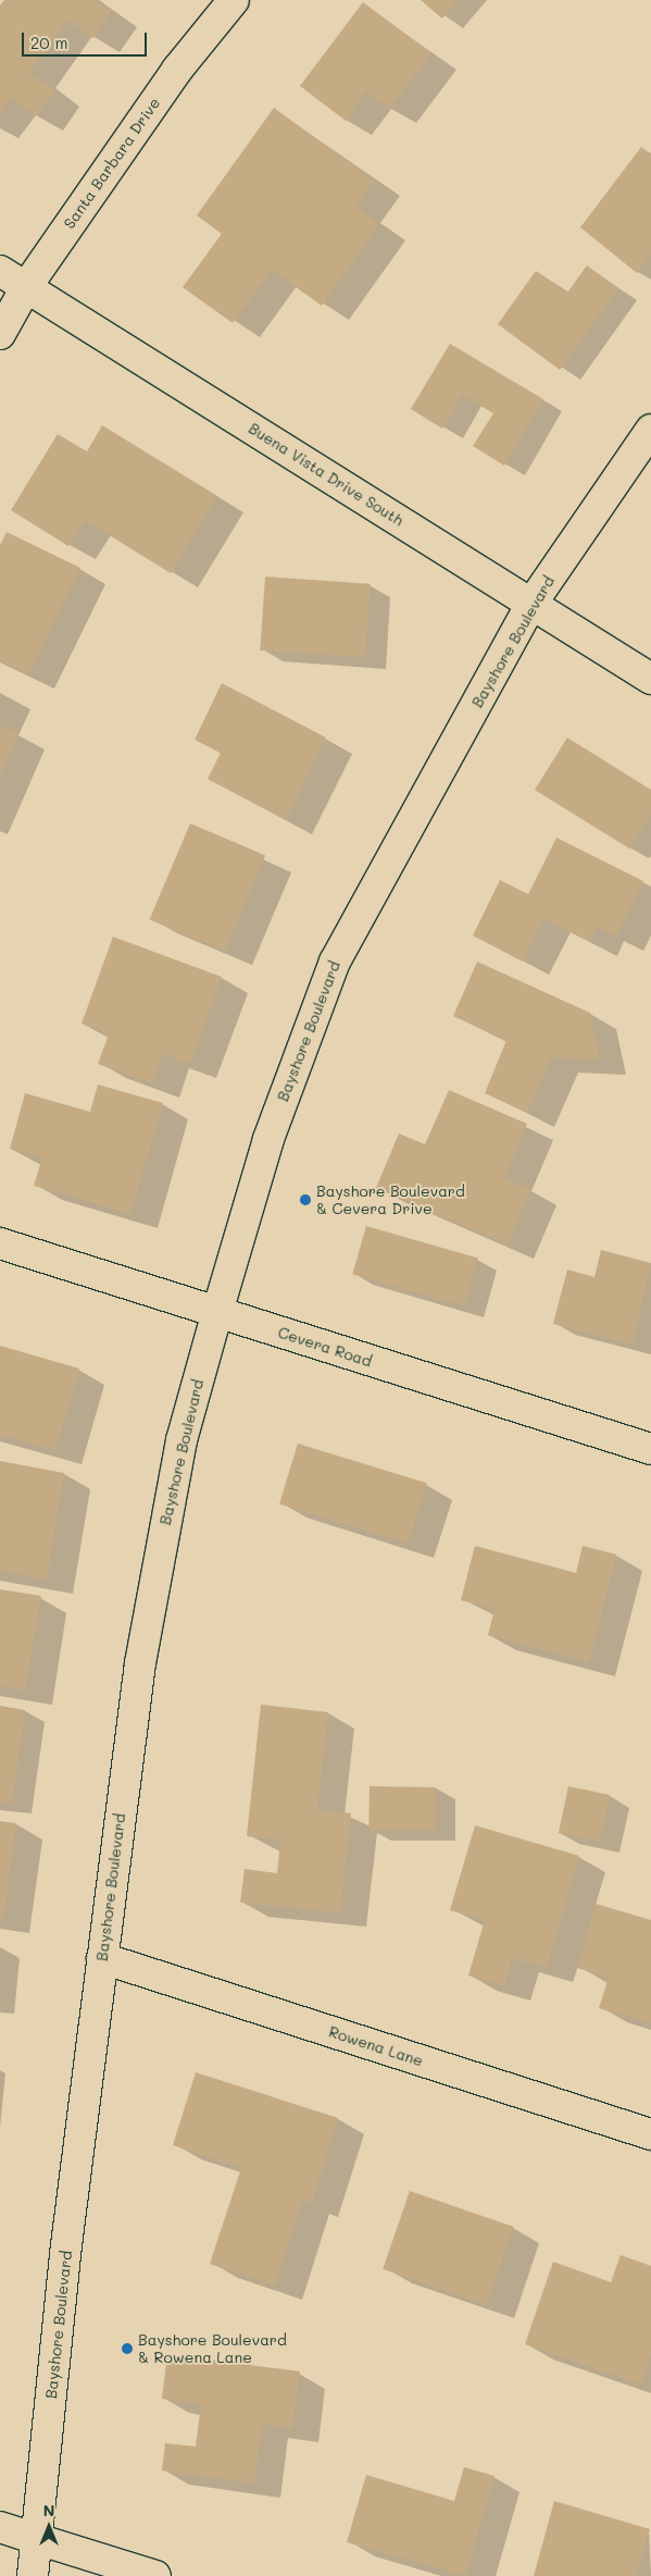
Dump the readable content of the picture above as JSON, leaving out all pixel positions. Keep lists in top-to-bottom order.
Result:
{
  "streets": {
    "street": [
      "Santa Barbara Drive",
      "Buena Vista Drive South",
      "Bayshore Boulevard",
      "Cevera Road",
      "Rowena Lane"
    ]
  },
  "crossings": [
    ["Santa Barbara Drive", "Buena Vista Drive South"],
    ["Buena Vista Drive South", "Bayshore Boulevard"],
    ["Bayshore Boulevard", "Cevera Road"],
    ["Bayshore Boulevard", "Rowena Lane"]
  ],
  "places": ["Bayshore Boulevard & Cevera Drive", "Bayshore Boulevard & Rowena Lane"],
  "scale_bar": "20 m",
  "north": "top"
}
